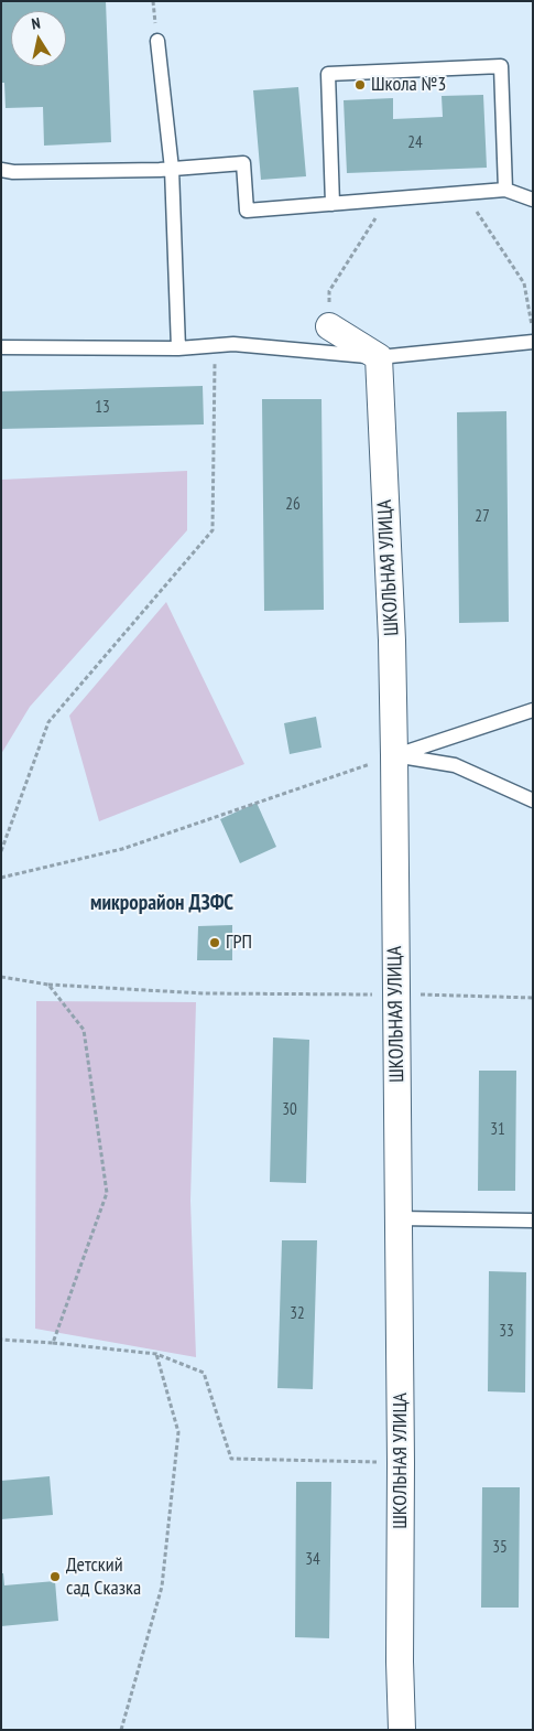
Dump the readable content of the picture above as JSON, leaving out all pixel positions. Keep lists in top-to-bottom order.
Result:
{
  "streets": {
    "street": ["ШКОЛЬНАЯ УЛИЦА"]
  },
  "districts": ["микрорайон ДЗФС"],
  "places": ["Школа №3", "ГРП", "Детский сад Сказка"],
  "house_numbers": [
    "24",
    "13",
    "26",
    "27",
    "30",
    "31",
    "32",
    "33",
    "35",
    "34"
  ],
  "north": "top"
}
